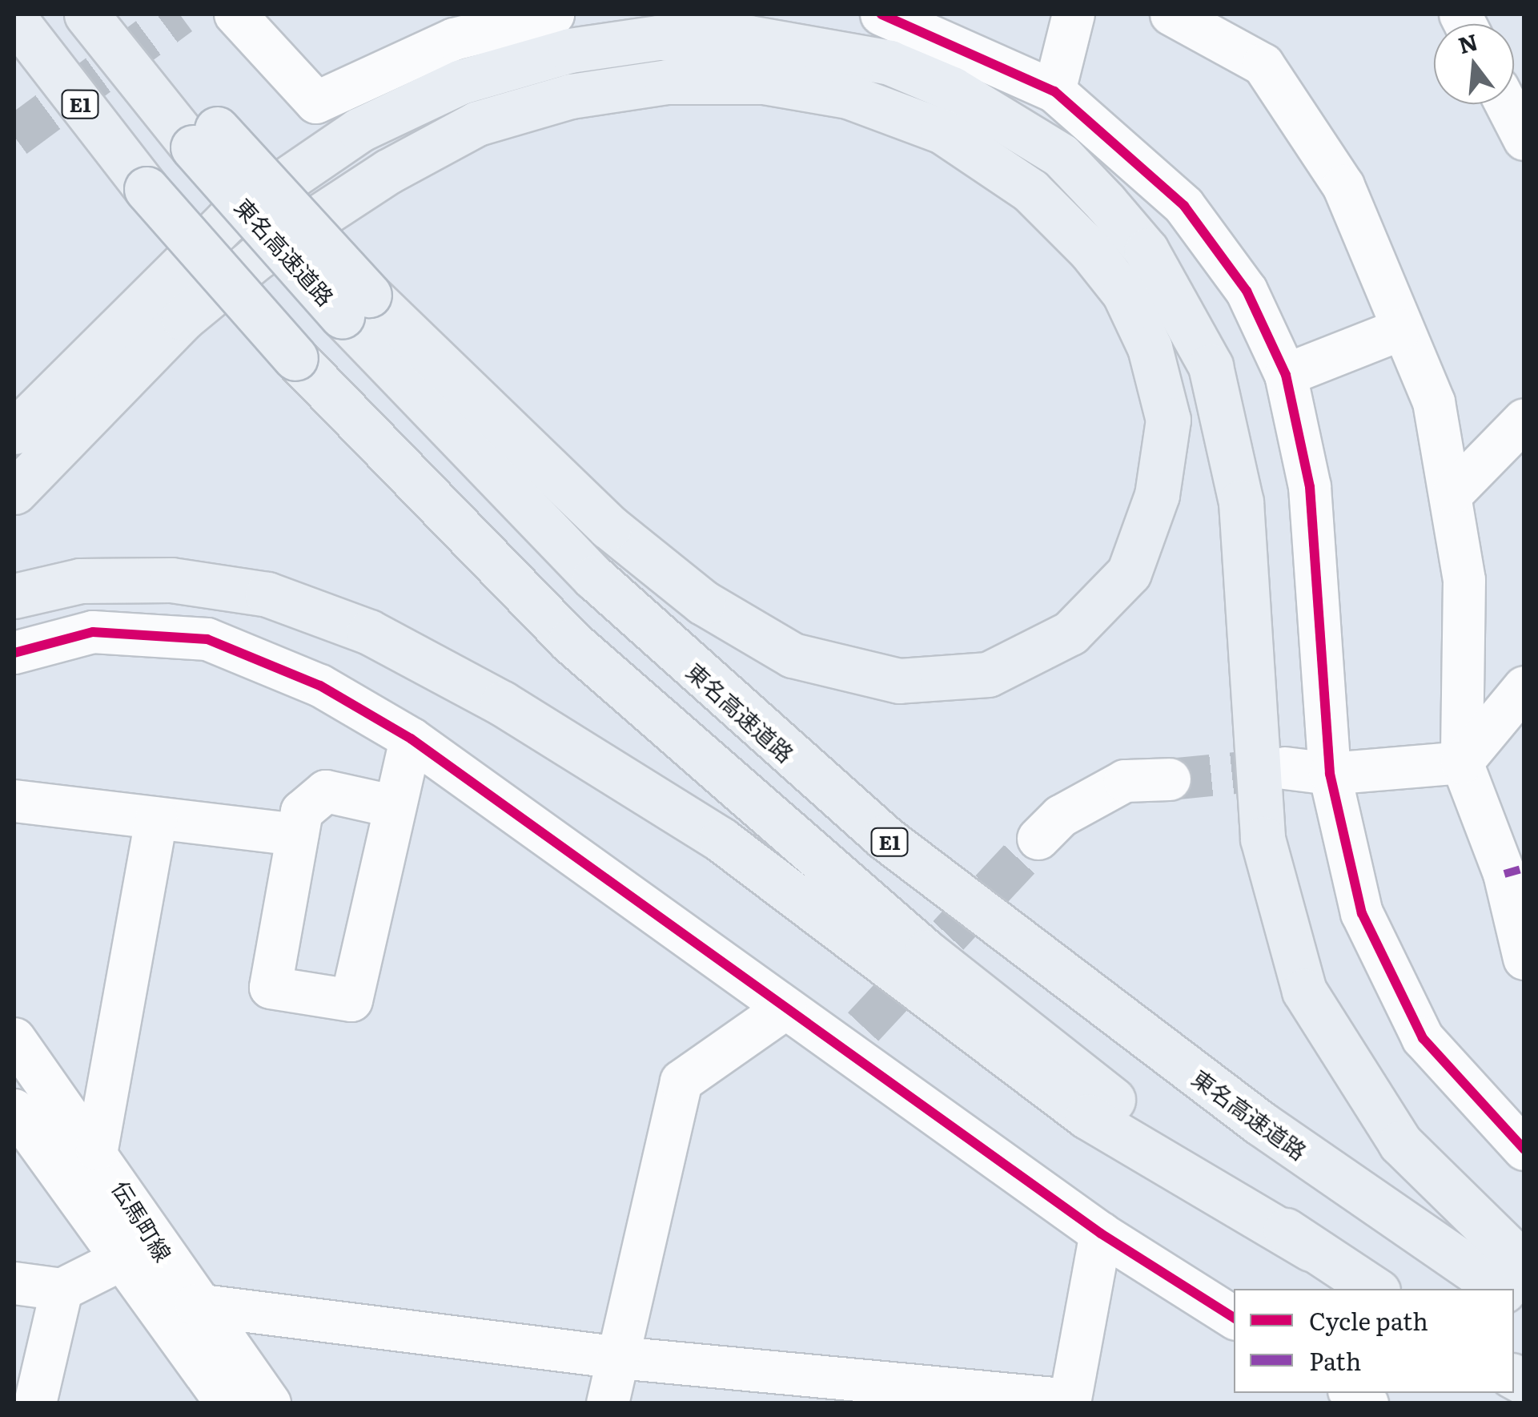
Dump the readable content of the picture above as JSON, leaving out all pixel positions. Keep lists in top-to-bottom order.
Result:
{
  "streets": {
    "highway": ["E1", "東名高速道路"],
    "street": ["伝馬町線"]
  },
  "legend": ["Cycle path", "Path"],
  "north": "top"
}
